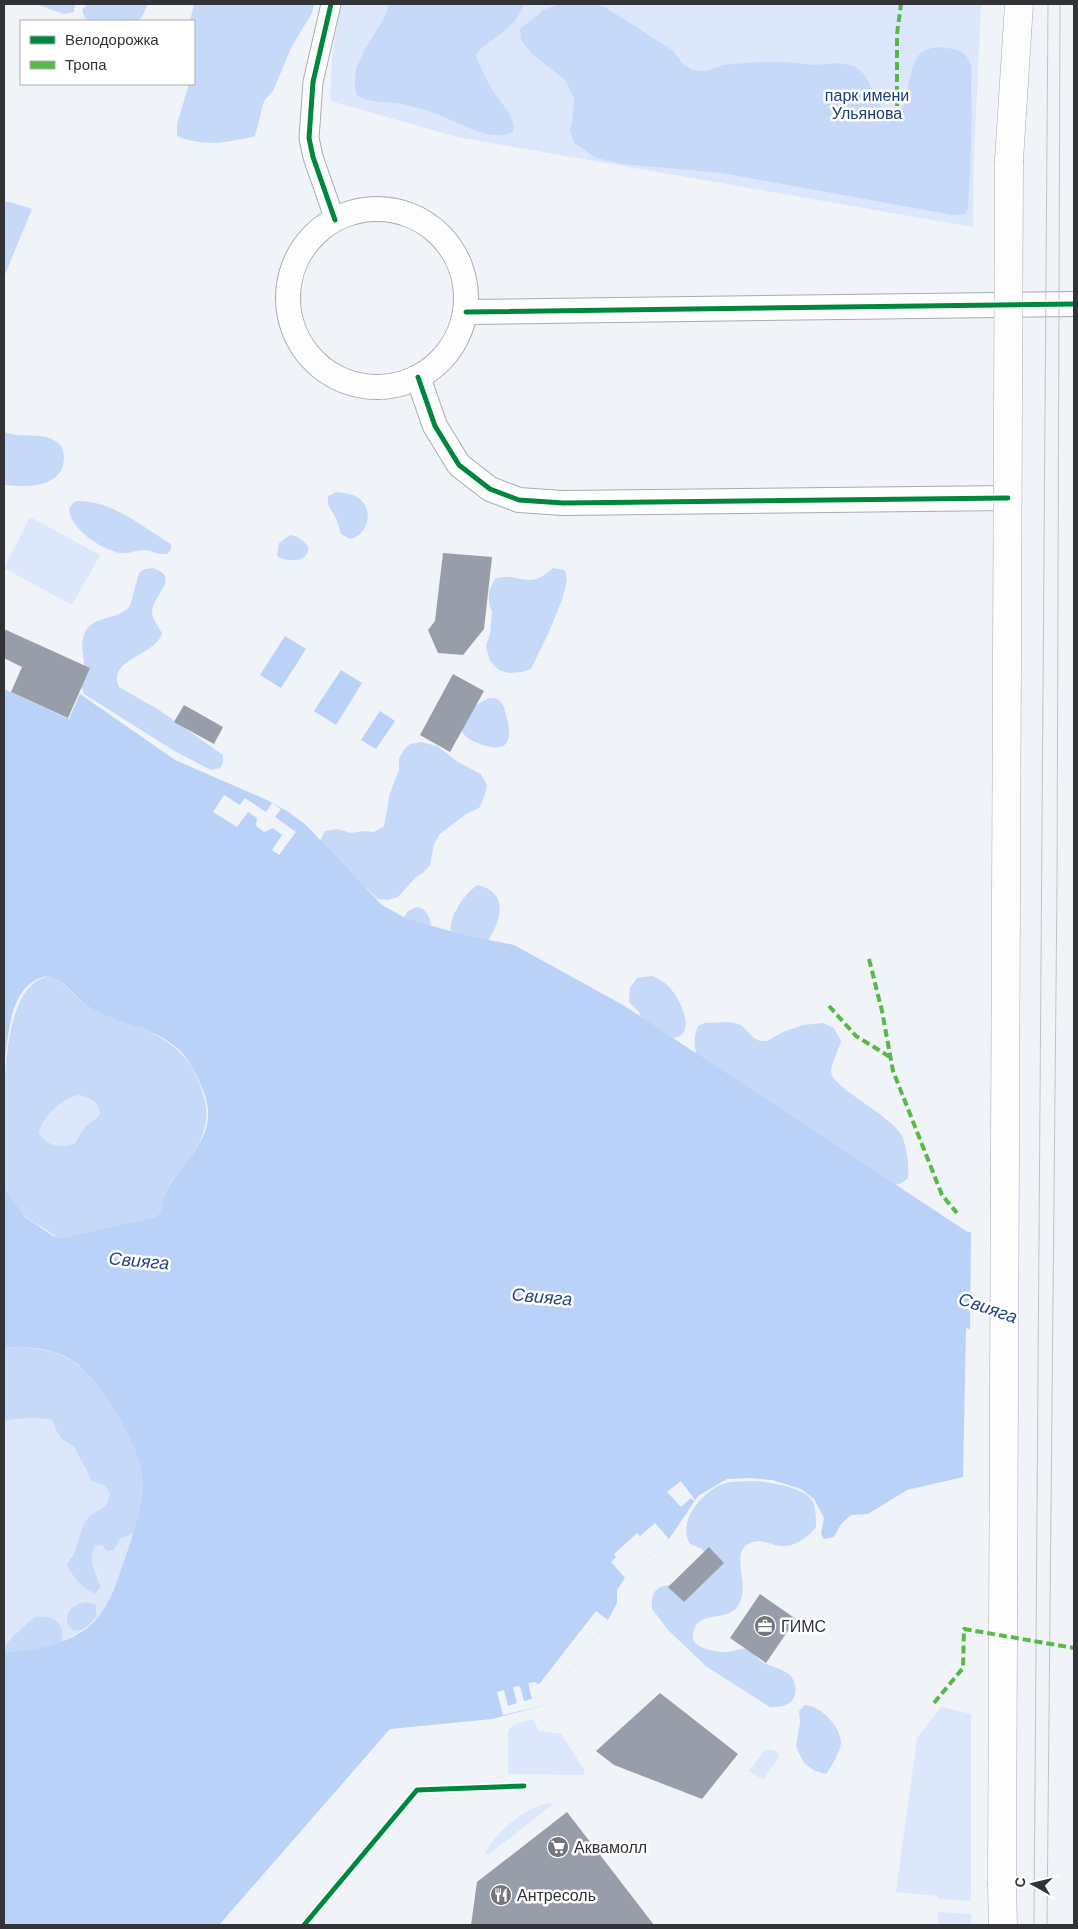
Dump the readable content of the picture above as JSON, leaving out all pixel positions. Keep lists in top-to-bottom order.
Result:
{
  "water": ["Свияга"],
  "parks": ["парк имени Ульянова"],
  "places": {
    "office": ["ГИМС"],
    "supermarket": ["Аквамолл"],
    "restaurant": ["Антресоль"]
  },
  "legend": ["Велодорожка", "Тропа"],
  "north": "left"
}
